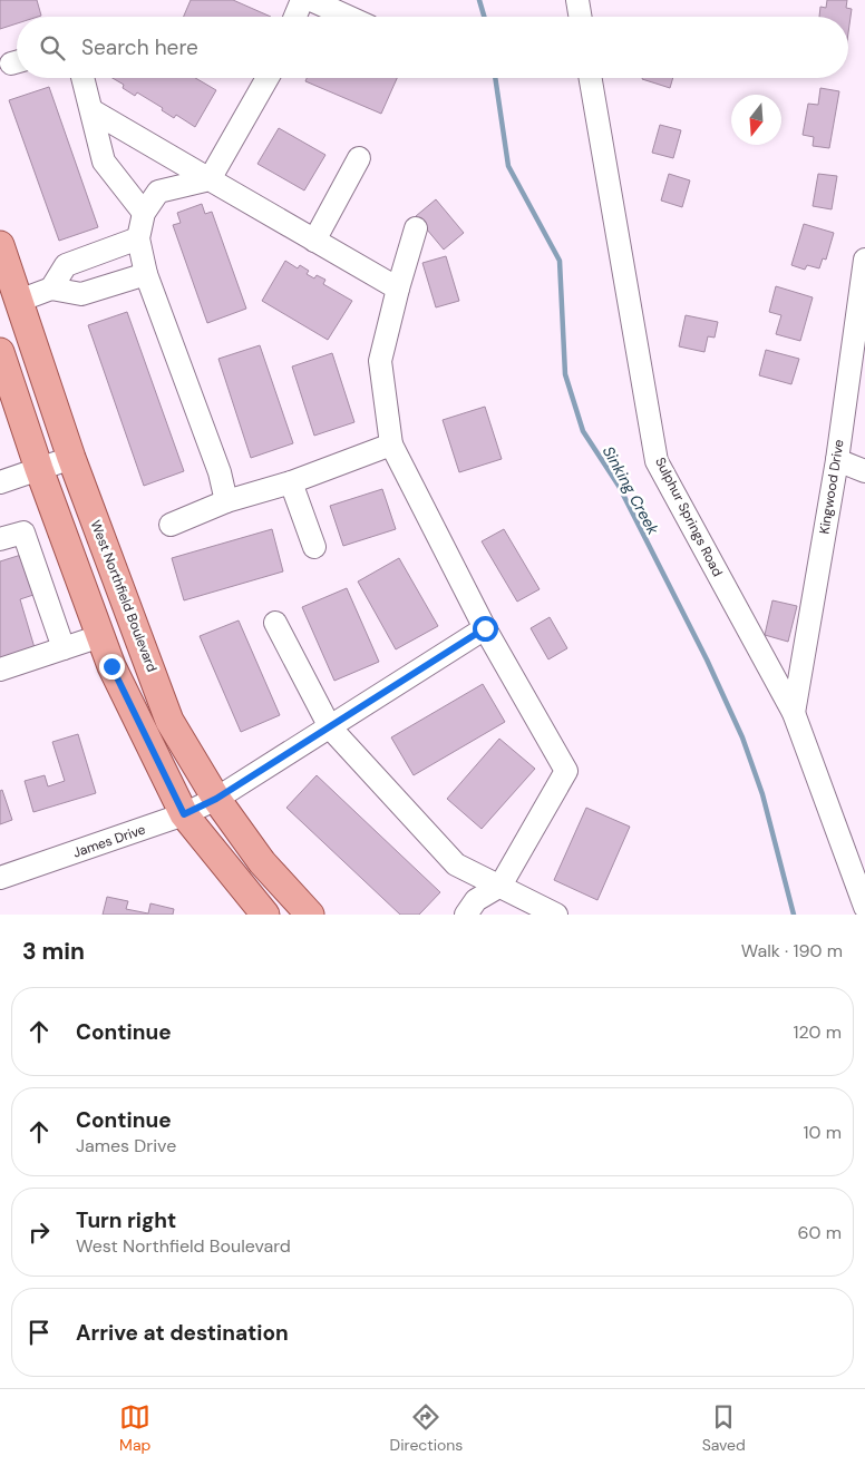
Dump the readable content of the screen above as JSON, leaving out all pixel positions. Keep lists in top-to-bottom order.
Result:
{
  "streets": {
    "main road": ["West Northfield Boulevard"],
    "street": ["Kingwood Drive", "Sulphur Springs Road", "James Drive"]
  },
  "crossings": [
    ["Kingwood Drive", "Sulphur Springs Road"],
    ["West Northfield Boulevard", "James Drive"]
  ],
  "water": ["Sinking Creek"],
  "north": "bottom",
  "page": {
    "search": "Search here",
    "heading": ["3 min", "Walk · 190 m"],
    "list": [
      ["Continue", "120 m"],
      ["Continue", "James Drive", "10 m"],
      ["Turn right", "West Northfield Boulevard", "60 m"],
      "Arrive at destination"
    ],
    "nav": ["Map", "Directions", "Saved"]
  }
}
